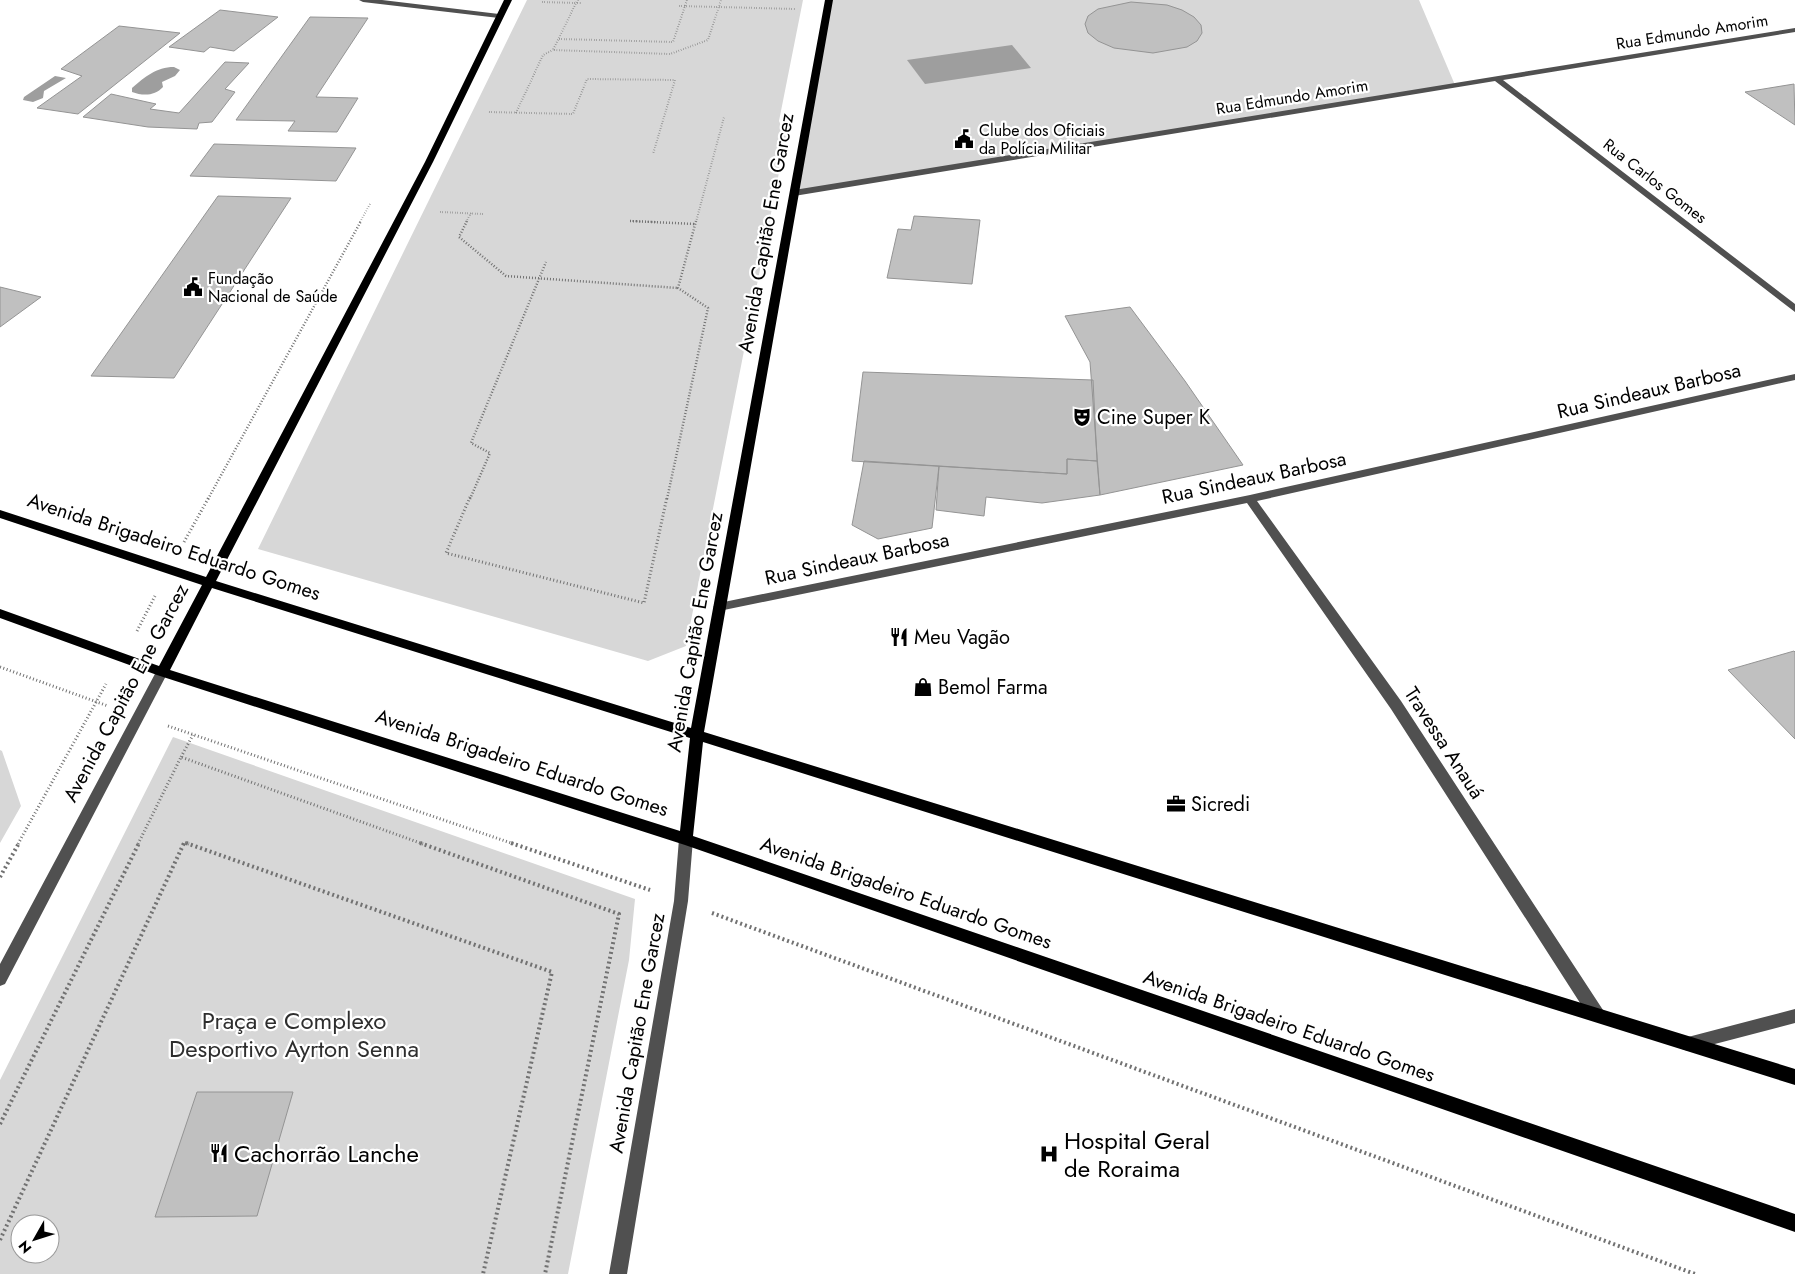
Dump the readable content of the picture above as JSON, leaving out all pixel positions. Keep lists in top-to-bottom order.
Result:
{
  "streets": {
    "main road": ["Avenida Capitão Ene Garcez", "Avenida Brigadeiro Eduardo Gomes"],
    "street": [
      "Rua Edmundo Amorim",
      "Rua Carlos Gomes",
      "Rua Sindeaux Barbosa",
      "Travessa Anauá"
    ]
  },
  "crossings": [
    ["Rua Edmundo Amorim", "Rua Carlos Gomes"],
    ["Rua Edmundo Amorim", "Avenida Capitão Ene Garcez"],
    ["Avenida Capitão Ene Garcez", "Rua Sindeaux Barbosa"],
    ["Avenida Capitão Ene Garcez", "Avenida Brigadeiro Eduardo Gomes"],
    ["Rua Sindeaux Barbosa", "Travessa Anauá"],
    ["Avenida Brigadeiro Eduardo Gomes", "Travessa Anauá"]
  ],
  "parks": ["Praça e Complexo Desportivo Ayrton Senna"],
  "places": {
    "public building": ["Clube dos Oficiais da Polícia Militar", "Fundação Nacional de Saúde"],
    "theatre": ["Cine Super K"],
    "restaurant": ["Meu Vagão", "Cachorrão Lanche"],
    "shop": ["Bemol Farma"],
    "office": ["Sicredi"],
    "hospital": ["Hospital Geral de Roraima"]
  },
  "north": "bottom left"
}
